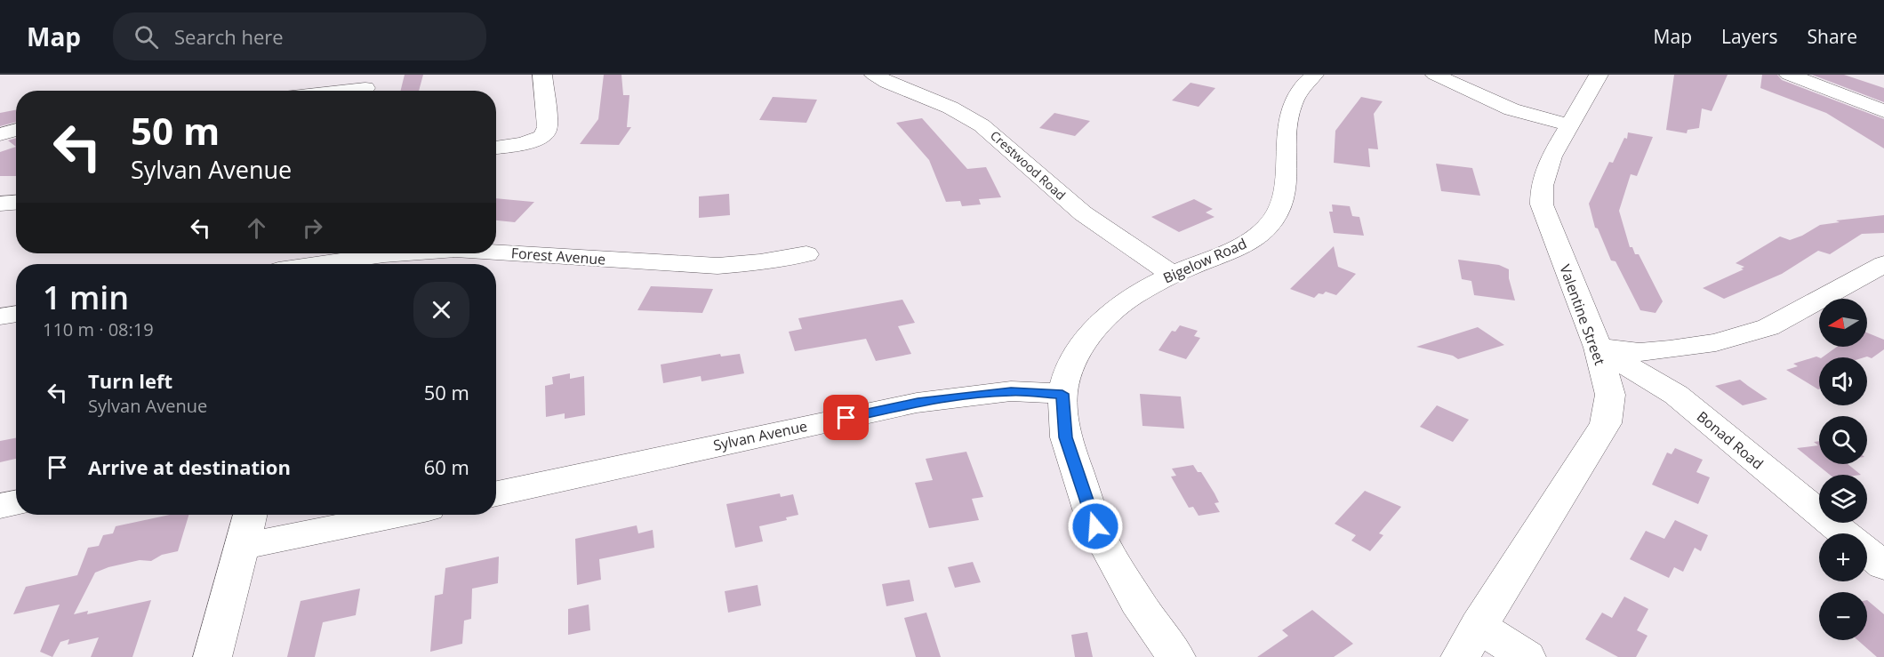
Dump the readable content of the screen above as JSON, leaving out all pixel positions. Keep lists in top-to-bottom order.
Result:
{
  "streets": {
    "street": [
      "Crestwood Road",
      "Forest Avenue",
      "Bigelow Road",
      "Valentine Street",
      "Sylvan Avenue",
      "Bonad Road"
    ]
  },
  "crossings": [
    ["Crestwood Road", "Bigelow Road"],
    ["Bigelow Road", "Sylvan Avenue"],
    ["Valentine Street", "Bonad Road"]
  ],
  "north": "left",
  "page": {
    "header": "Map",
    "search": "Search here",
    "nav": ["Map", "Layers", "Share"],
    "turn": ["50 m", "Sylvan Avenue"],
    "heading": ["1 min", "110 m · 08:19"],
    "map_buttons": ["+", "−"],
    "list": [
      {
        "name": "Turn left",
        "note": "Sylvan Avenue",
        "value": "50 m"
      },
      {
        "name": "Arrive at destination",
        "value": "60 m"
      }
    ]
  }
}
